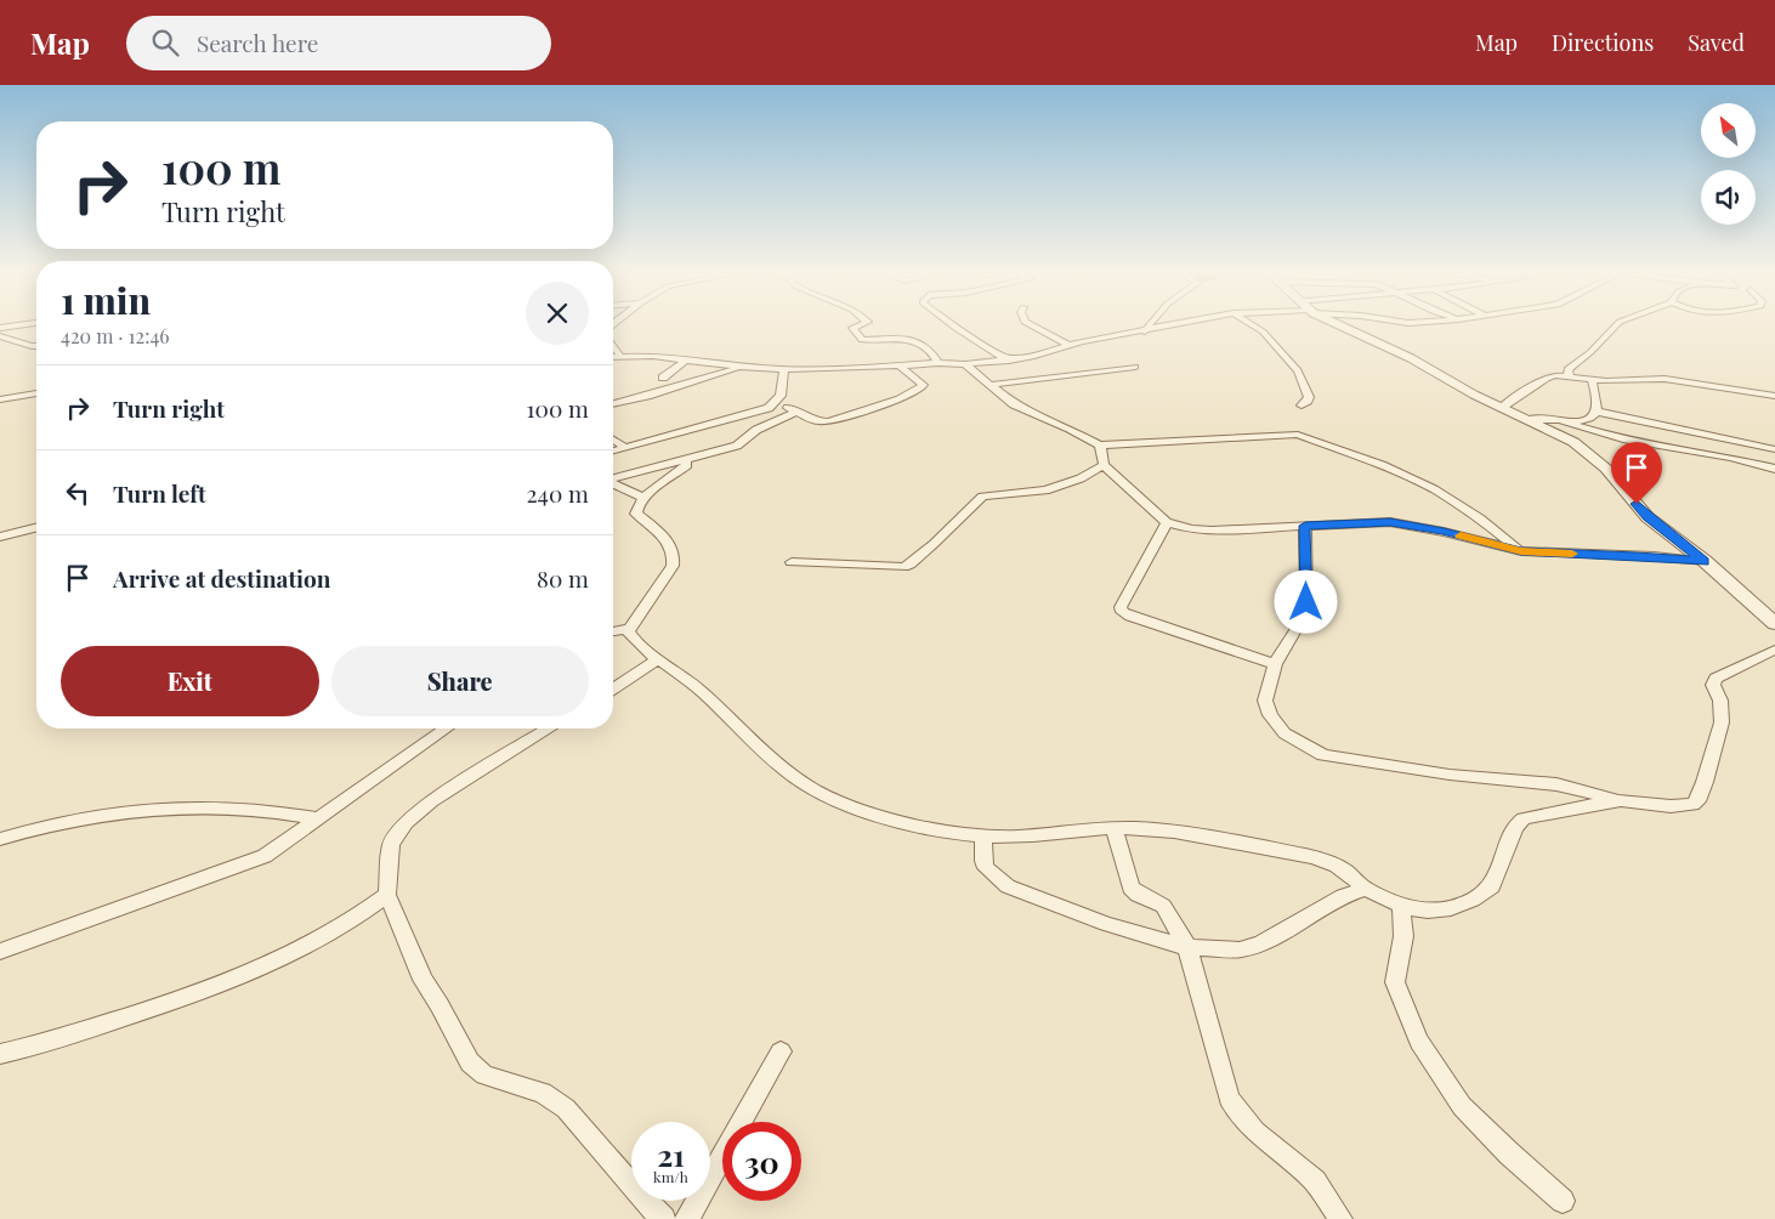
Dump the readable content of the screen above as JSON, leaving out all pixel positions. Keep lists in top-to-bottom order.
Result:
{
  "north": "top left",
  "page": {
    "header": "Map",
    "search": "Search here",
    "nav": ["Map", "Directions", "Saved"],
    "turn": ["100 m", "Turn right"],
    "heading": ["1 min", "420 m · 12:46"],
    "list": [
      {
        "name": "Turn right",
        "value": "100 m"
      },
      {
        "name": "Turn left",
        "value": "240 m"
      },
      {
        "name": "Arrive at destination",
        "value": "80 m"
      }
    ],
    "buttons": ["Exit", "Share"],
    "speed": "21 km/h",
    "limit": "30"
  }
}
